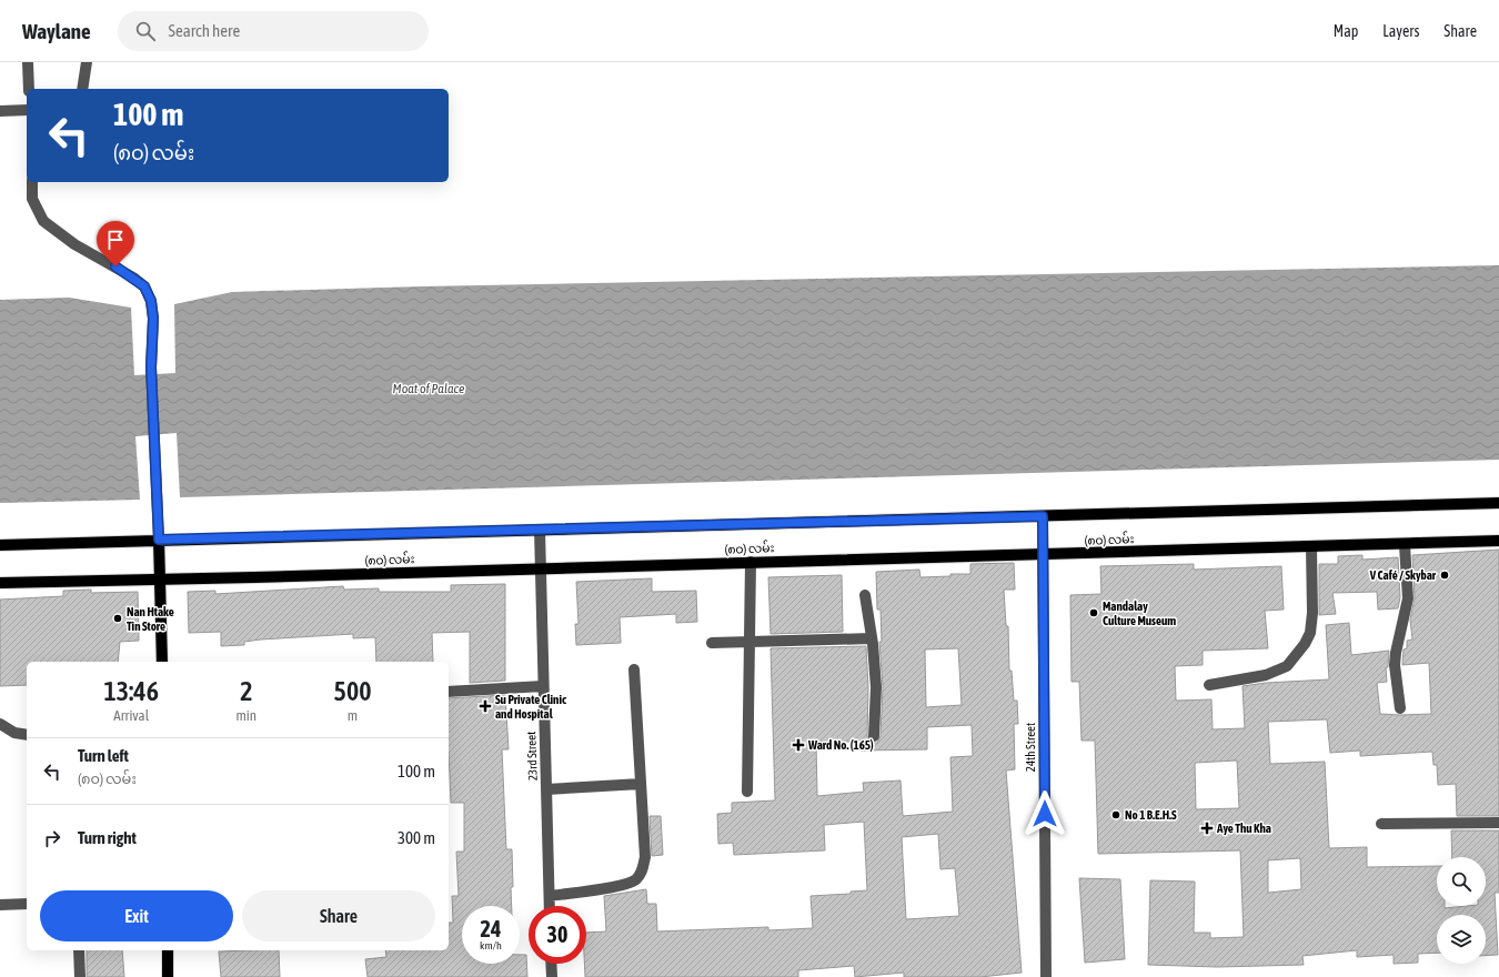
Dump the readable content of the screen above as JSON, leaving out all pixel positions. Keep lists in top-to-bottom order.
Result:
{
  "streets": {
    "main road": ["(၈၀) လမ်း"],
    "street": ["24th Street", "23rd Street"]
  },
  "crossings": [
    ["(၈၀) လမ်း", "24th Street"],
    ["(၈၀) လမ်း", "23rd Street"]
  ],
  "water": ["Moat of Palace"],
  "places": {
    "other": [
      "V Café / Skybar",
      "Mandalay Culture Museum",
      "Nan Htake Tin Store",
      "No 1 B.E.H.S"
    ],
    "health": ["Su Private Clinic and Hospital", "Ward No. (165)", "Aye Thu Kha"]
  },
  "page": {
    "header": "Waylane",
    "search": "Search here",
    "nav": ["Map", "Layers", "Share"],
    "turn": ["100 m", "(၈၀) လမ်း"],
    "eta": [
      "13:46",
      "Arrival",
      "2",
      "min",
      "500",
      "m"
    ],
    "list": [
      {
        "name": "Turn left",
        "note": "(၈၀) လမ်း",
        "value": "100 m"
      },
      {
        "name": "Turn right",
        "value": "300 m"
      }
    ],
    "buttons": ["Exit", "Share"],
    "speed": "24 km/h",
    "limit": "30"
  }
}
